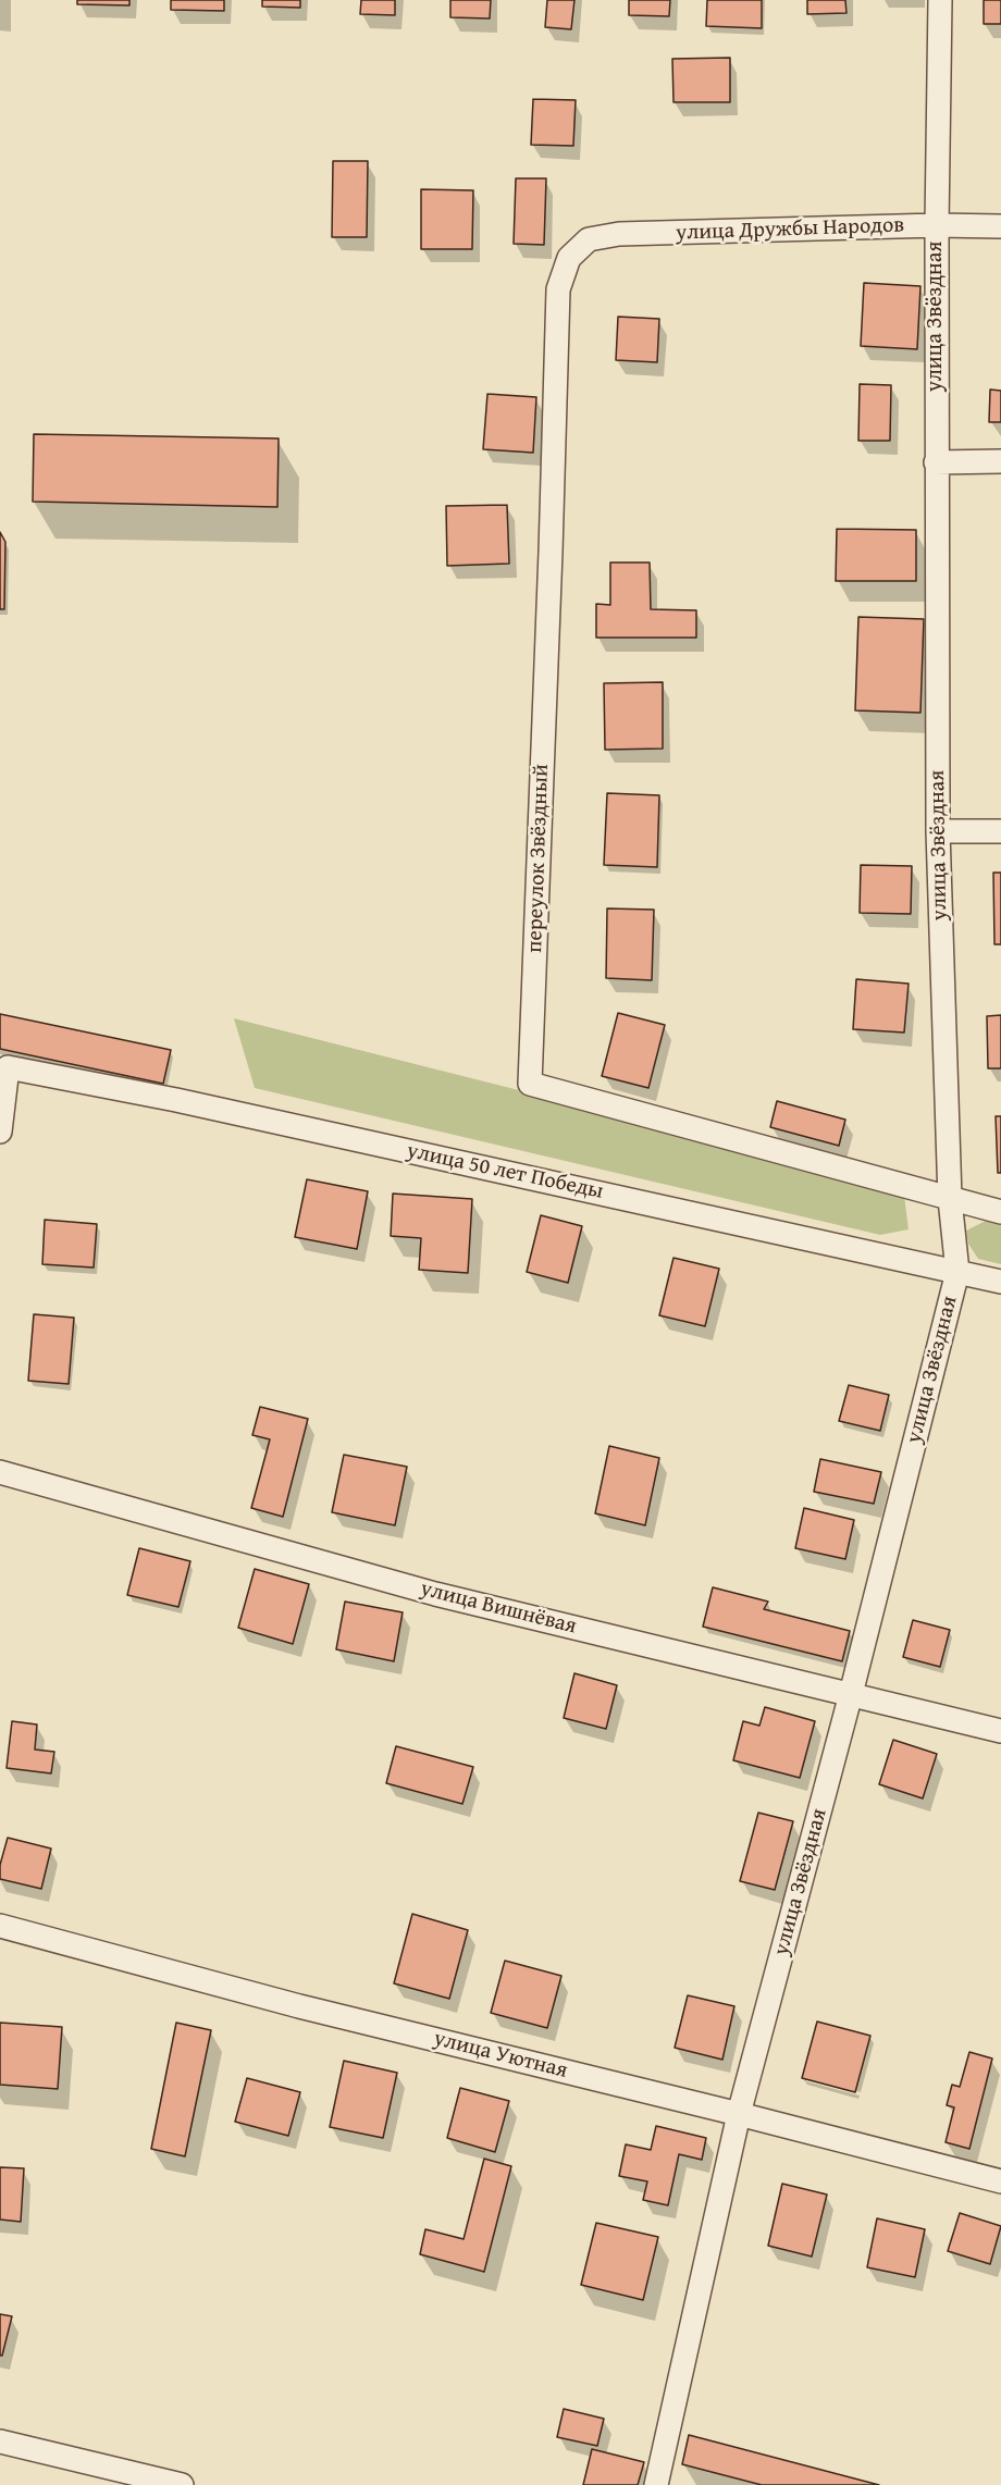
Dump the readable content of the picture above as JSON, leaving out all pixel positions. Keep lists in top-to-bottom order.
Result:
{
  "streets": {
    "street": [
      "улица Дружбы Народов",
      "улица Звёздная",
      "переулок Звёздный",
      "улица 50 лет Победы",
      "улица Вишнёвая",
      "улица Уютная"
    ]
  },
  "crossings": [
    ["улица Дружбы Народов", "улица Звёздная"],
    ["улица Дружбы Народов", "переулок Звёздный"],
    ["улица Звёздная", "переулок Звёздный"],
    ["улица Звёздная", "улица 50 лет Победы"],
    ["улица Звёздная", "улица Вишнёвая"],
    ["улица Звёздная", "улица Уютная"]
  ]
}
